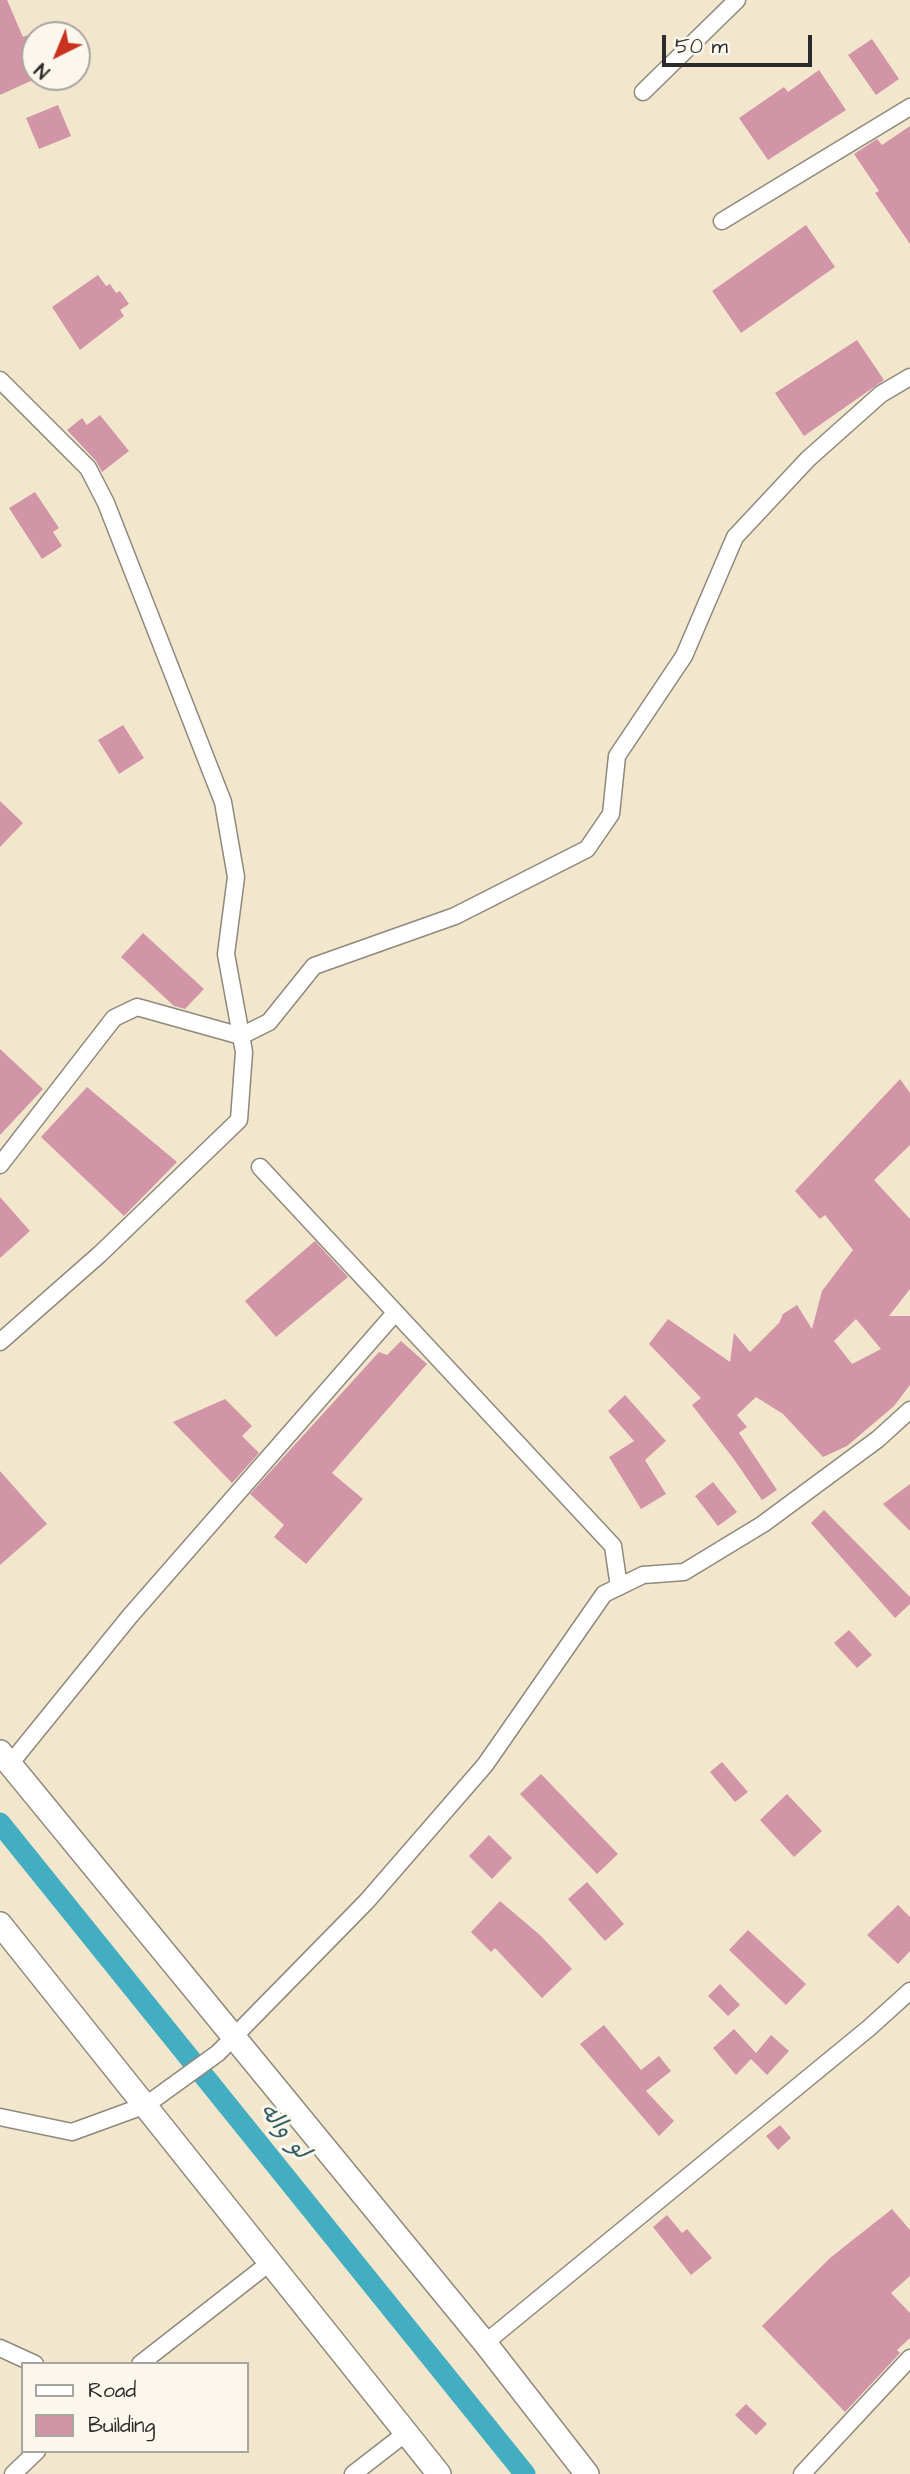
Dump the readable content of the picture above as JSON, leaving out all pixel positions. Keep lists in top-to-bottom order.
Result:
{
  "water": ["لو واله"],
  "legend": ["Road", "Building"],
  "scale_bar": "50 m",
  "north": "bottom left"
}
